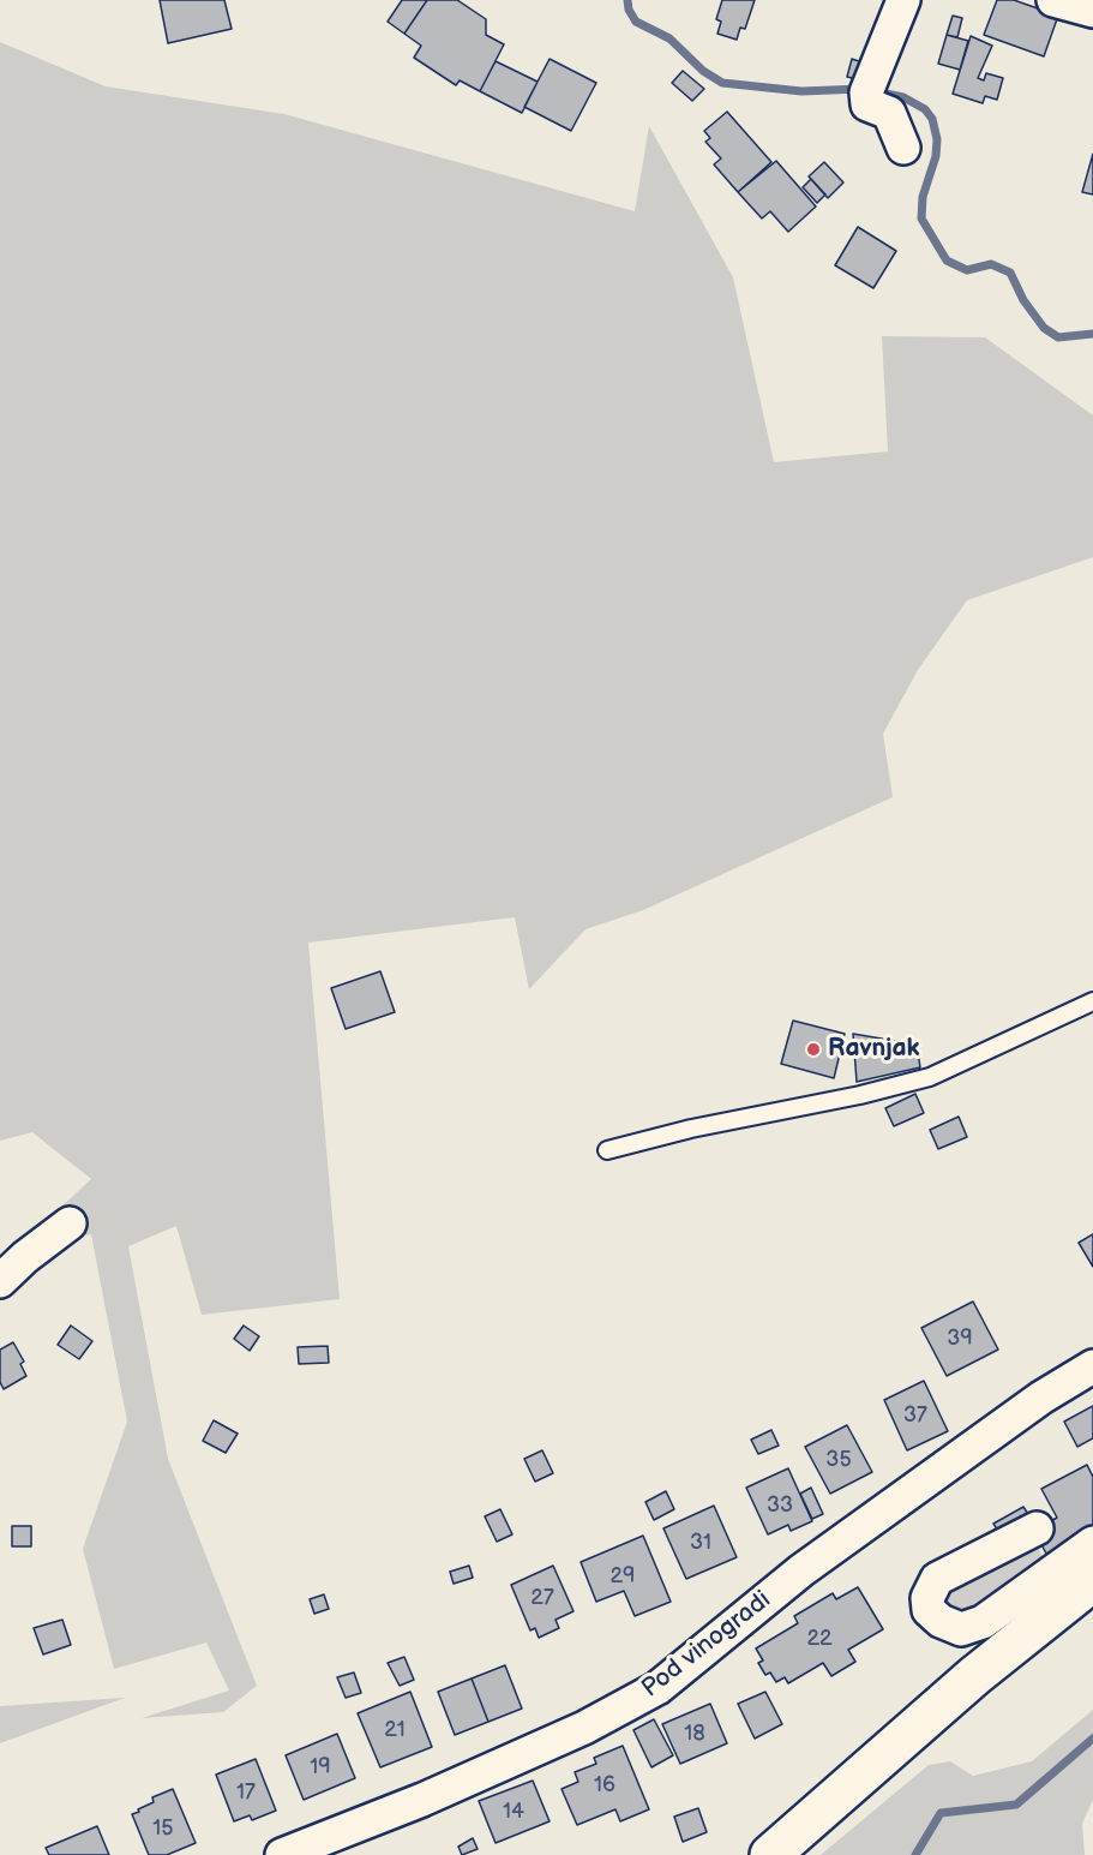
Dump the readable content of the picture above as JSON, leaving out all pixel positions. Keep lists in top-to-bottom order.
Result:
{
  "streets": {
    "street": ["Pod vinogradi"]
  },
  "places": ["Ravnjak"],
  "house_numbers": [
    "39",
    "37",
    "35",
    "33",
    "31",
    "29",
    "27",
    "22",
    "21",
    "18",
    "19",
    "16",
    "17",
    "14",
    "15"
  ]
}
